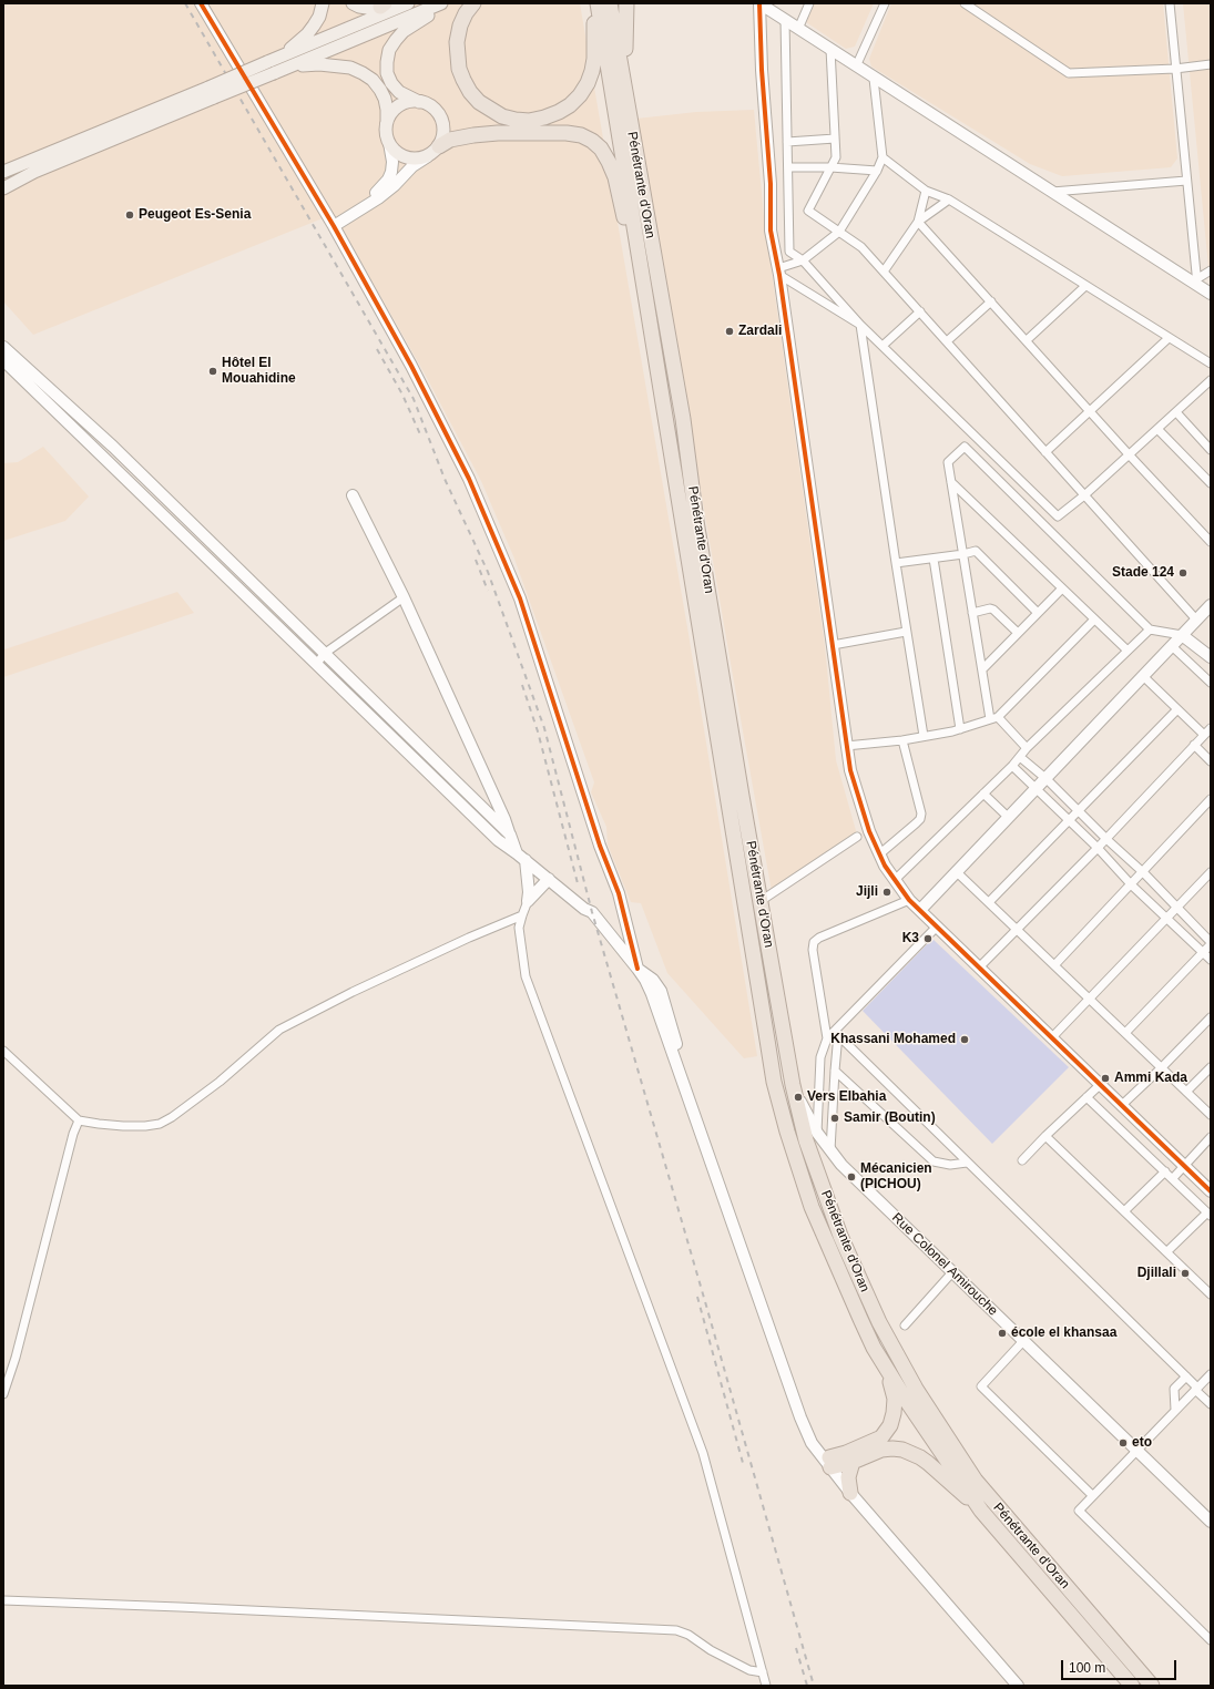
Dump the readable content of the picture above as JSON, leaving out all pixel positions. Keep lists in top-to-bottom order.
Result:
{
  "streets": {
    "highway": ["Pénétrante d'Oran"],
    "street": ["Rue Colonel Amirouche"]
  },
  "crossings": [
    ["Pénétrante d'Oran", "Rue Colonel Amirouche"]
  ],
  "places": [
    "Peugeot Es-Senia",
    "Zardali",
    "Hôtel El Mouahidine",
    "Stade 124",
    "Jijli",
    "K3",
    "Khassani Mohamed",
    "Ammi Kada",
    "Vers Elbahia",
    "Samir (Boutin)",
    "Mécanicien (PICHOU)",
    "Djillali",
    "école el khansaa",
    "eto"
  ],
  "scale_bar": "100 m"
}
